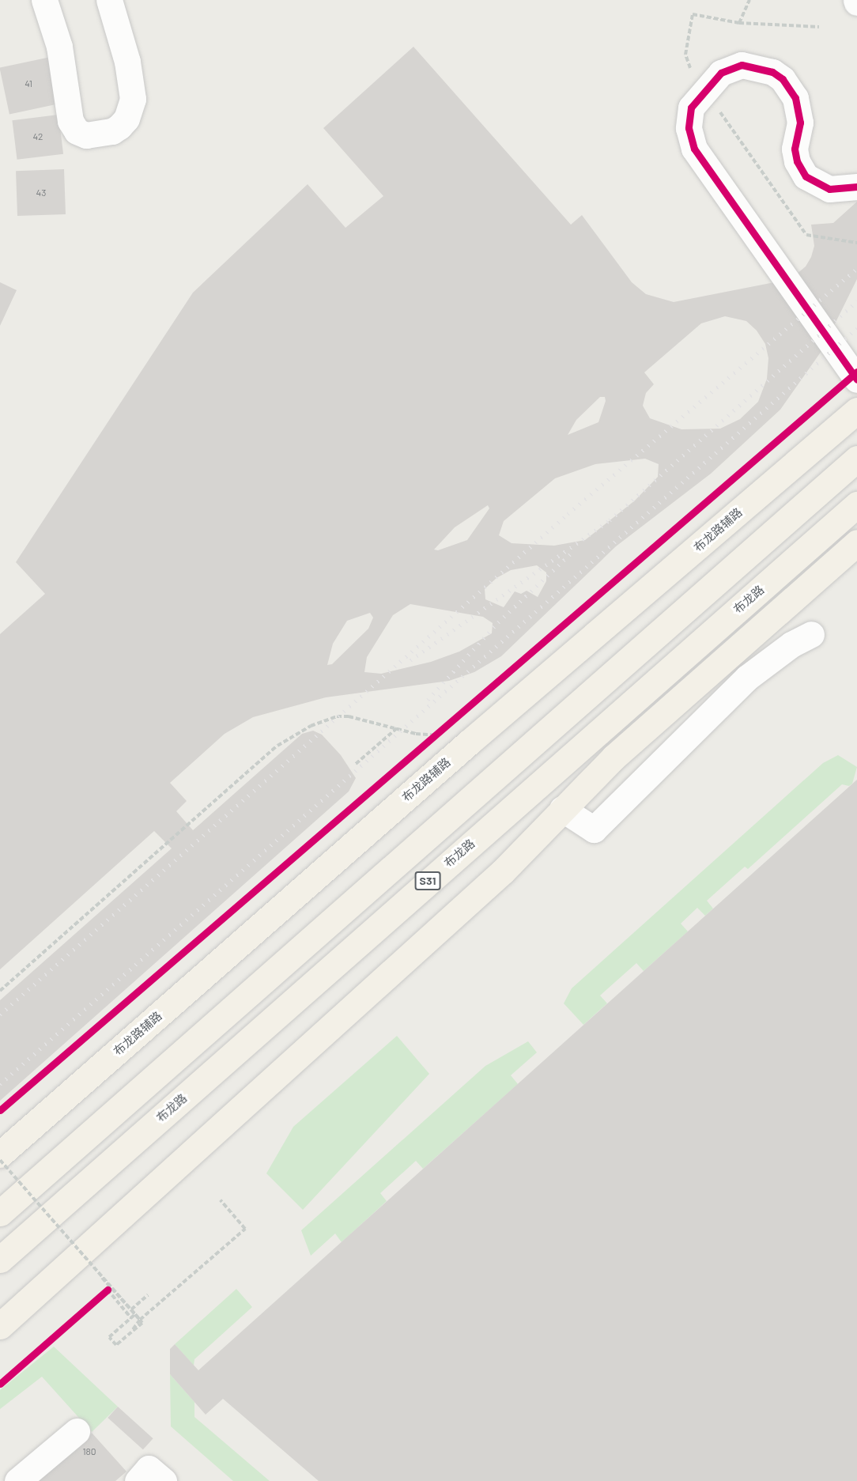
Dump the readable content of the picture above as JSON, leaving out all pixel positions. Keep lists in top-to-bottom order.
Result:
{
  "streets": {
    "main road": ["布龙路辅路", "布龙路", "S31"]
  },
  "house_numbers": [
    "41",
    "42",
    "43",
    "180"
  ]
}
